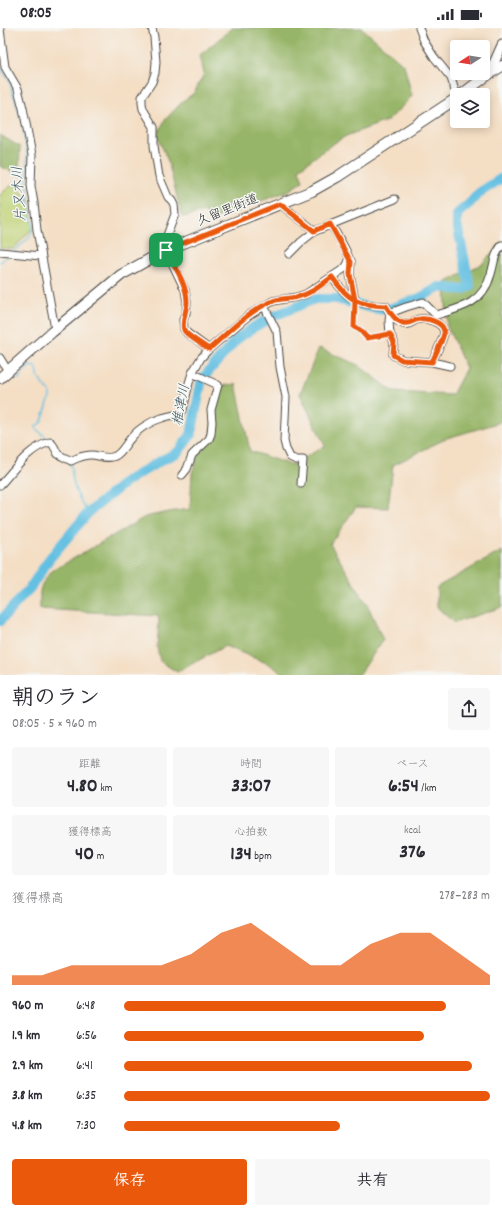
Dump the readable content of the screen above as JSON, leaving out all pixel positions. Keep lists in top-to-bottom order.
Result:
{
  "streets": {
    "main road": ["久留里街道"]
  },
  "water": ["片又木川", "椎津川"],
  "north": "left",
  "page": {
    "status": "08:05",
    "heading": ["朝のラン", "08:05 · 5 × 960 m"],
    "stats": [
      ["距離", "4.80 km"],
      ["時間", "33:07"],
      ["ペース", "6:54 /km"],
      ["獲得標高", "40 m"],
      ["心拍数", "134 bpm"],
      ["kcal", "376"]
    ],
    "chart": ["獲得標高", "278–283 m"],
    "list": [
      {
        "name": "960 m",
        "note": "6:48"
      },
      {
        "name": "1.9 km",
        "note": "6:56"
      },
      {
        "name": "2.9 km",
        "note": "6:41"
      },
      {
        "name": "3.8 km",
        "note": "6:35"
      },
      {
        "name": "4.8 km",
        "note": "7:30"
      }
    ],
    "buttons": ["保存", "共有"]
  }
}
